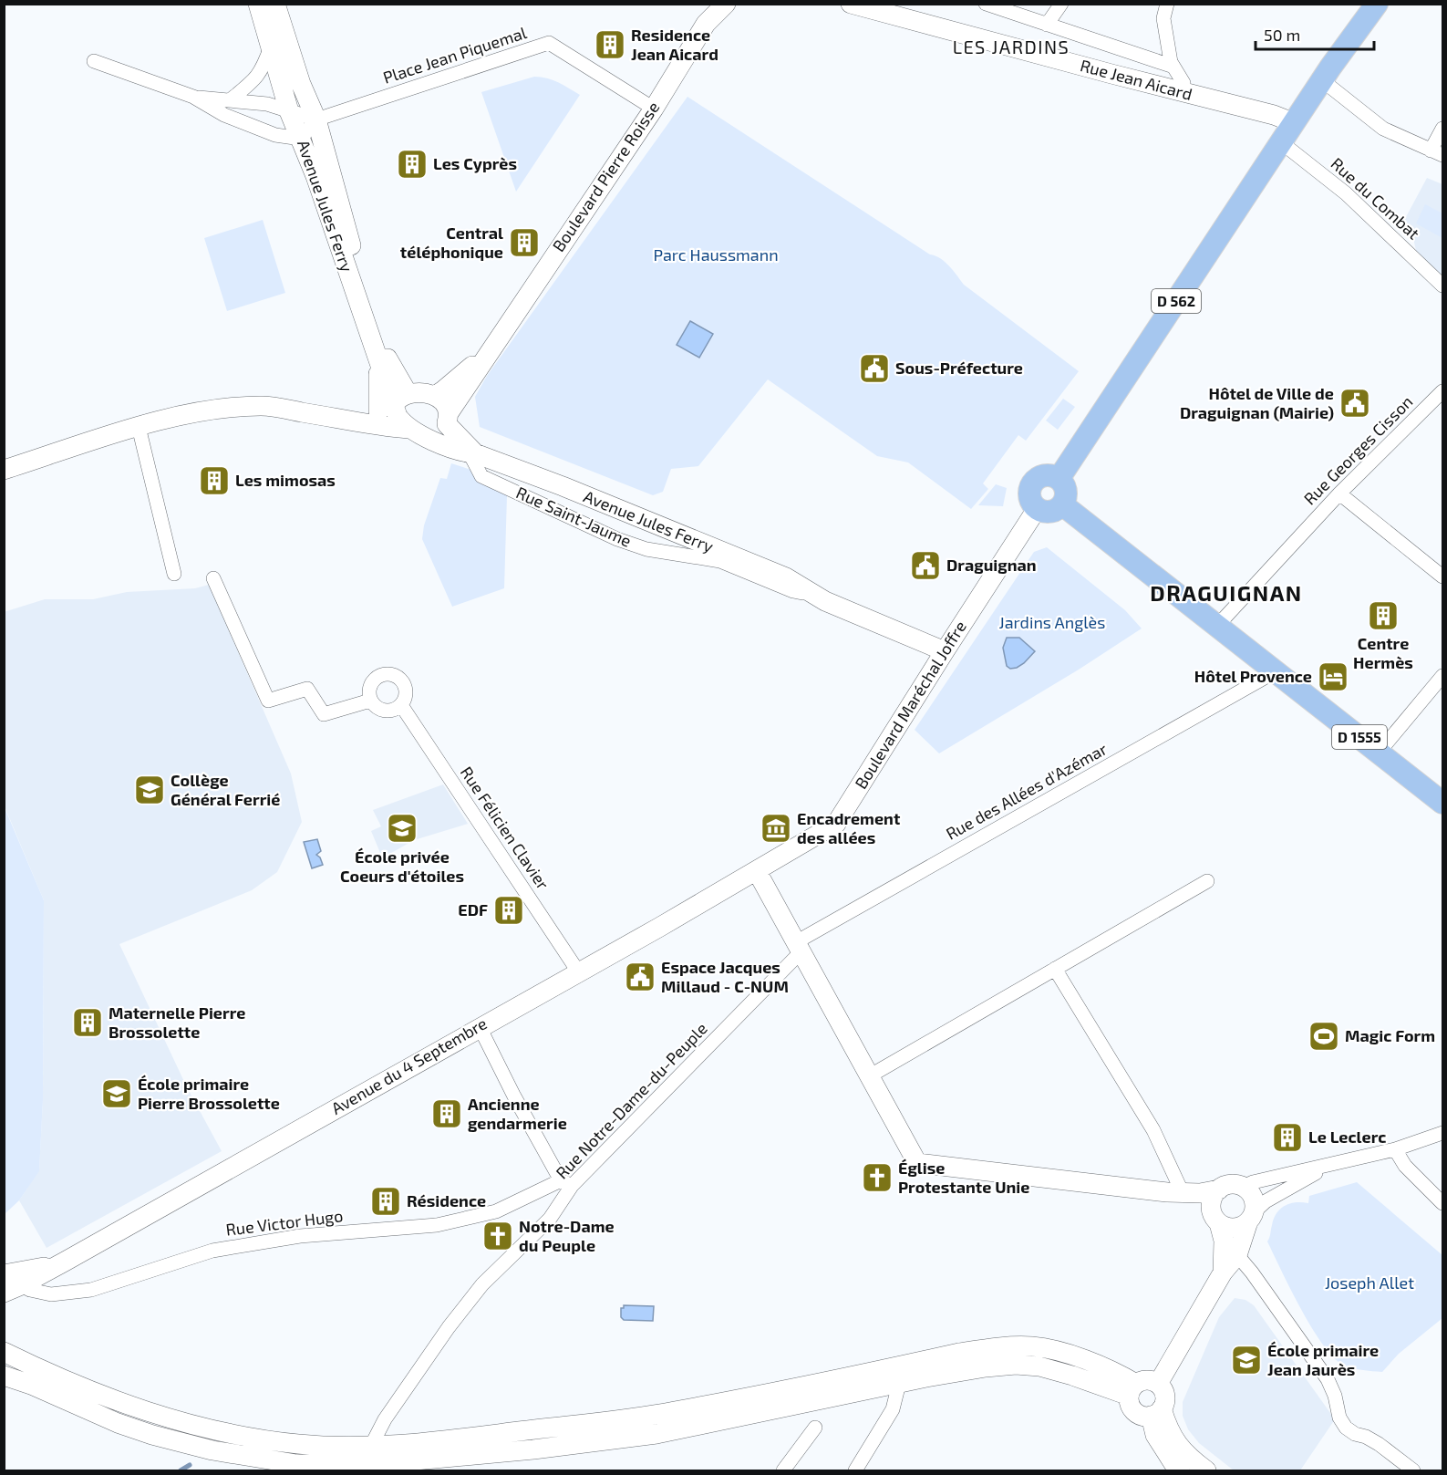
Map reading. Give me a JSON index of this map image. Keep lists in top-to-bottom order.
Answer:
{
  "streets": {
    "main road": ["D 562", "D 1555"],
    "street": [
      "Place Jean Piquemal",
      "Rue Jean Aicard",
      "Boulevard Pierre Roisse",
      "Rue du Combat",
      "Avenue Jules Ferry",
      "Rue Georges Cisson",
      "Rue Saint-Jaume",
      "Boulevard Maréchal Joffre",
      "Rue des Allées d'Azémar",
      "Rue Félicien Clavier",
      "Avenue du 4 Septembre",
      "Rue Notre-Dame-du-Peuple",
      "Rue Victor Hugo"
    ]
  },
  "crossings": [
    ["Place Jean Piquemal", "Boulevard Pierre Roisse"],
    ["Place Jean Piquemal", "Avenue Jules Ferry"],
    ["Rue Jean Aicard", "D 562"],
    ["Boulevard Pierre Roisse", "Avenue Jules Ferry"],
    ["Rue du Combat", "D 562"],
    ["Avenue Jules Ferry", "Rue Saint-Jaume"],
    ["Avenue Jules Ferry", "Boulevard Maréchal Joffre"],
    ["D 562", "Boulevard Maréchal Joffre"],
    ["D 562", "D 1555"],
    ["Rue Georges Cisson", "D 1555"],
    ["Boulevard Maréchal Joffre", "D 1555"],
    ["Boulevard Maréchal Joffre", "Avenue du 4 Septembre"],
    ["D 1555", "Rue des Allées d'Azémar"],
    ["Rue des Allées d'Azémar", "Rue Notre-Dame-du-Peuple"],
    ["Rue Félicien Clavier", "Avenue du 4 Septembre"],
    ["Avenue du 4 Septembre", "Rue Victor Hugo"],
    ["Rue Notre-Dame-du-Peuple", "Rue Victor Hugo"]
  ],
  "districts": ["LES JARDINS", "DRAGUIGNAN"],
  "parks": ["Parc Haussmann", "Jardins Anglès", "Joseph Allet"],
  "places": {
    "building": [
      "Residence Jean Aicard",
      "Les Cyprès",
      "Central téléphonique",
      "Les mimosas",
      "Centre Hermès",
      "EDF",
      "Maternelle Pierre Brossolette",
      "Ancienne gendarmerie",
      "Le Leclerc",
      "Résidence"
    ],
    "public building": [
      "Sous-Préfecture",
      "Hôtel de Ville de Draguignan (Mairie)",
      "Draguignan",
      "Espace Jacques Millaud - C-NUM"
    ],
    "hotel": ["Hôtel Provence"],
    "school or university": [
      "Collège Général Ferrié",
      "École privée Coeurs d'étoiles",
      "École primaire Pierre Brossolette",
      "École primaire Jean Jaurès"
    ],
    "museum": ["Encadrement des allées"],
    "sports": ["Magic Form"],
    "church": ["Église Protestante Unie", "Notre-Dame du Peuple"]
  },
  "scale_bar": "50 m"
}
